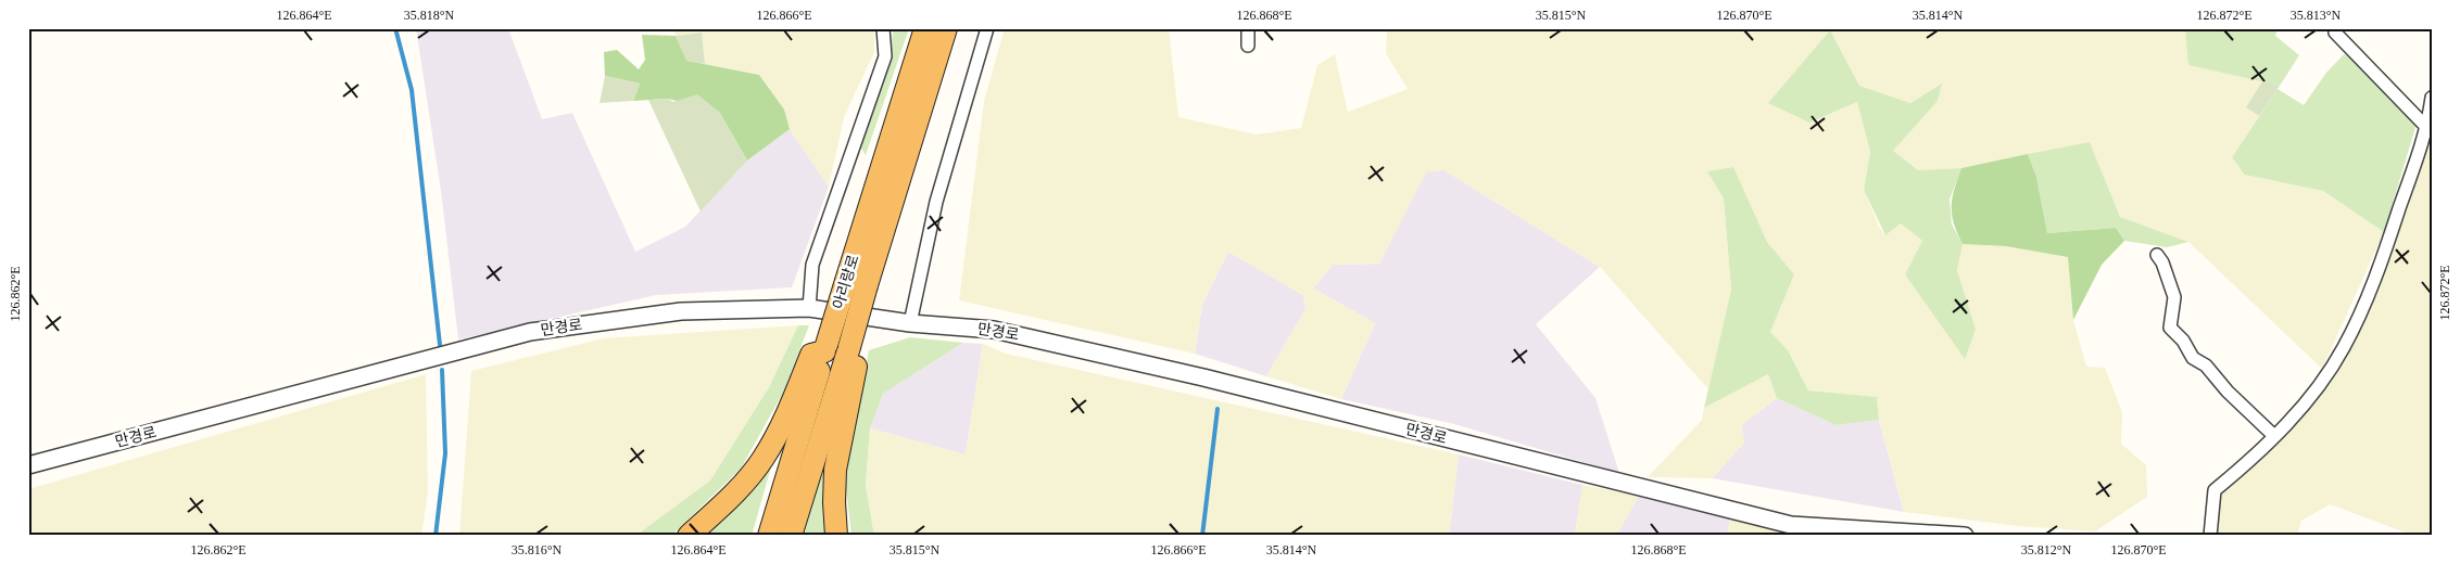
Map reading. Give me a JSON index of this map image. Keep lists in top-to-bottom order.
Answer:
{
  "streets": {
    "highway": ["아리랑로"],
    "street": ["만경로"]
  },
  "coordinates": [
    "126.864°E",
    "35.818°N",
    "126.866°E",
    "126.868°E",
    "35.815°N",
    "126.870°E",
    "35.814°N",
    "126.872°E",
    "35.813°N",
    "126.862°E",
    "35.816°N",
    "35.812°N"
  ]
}
